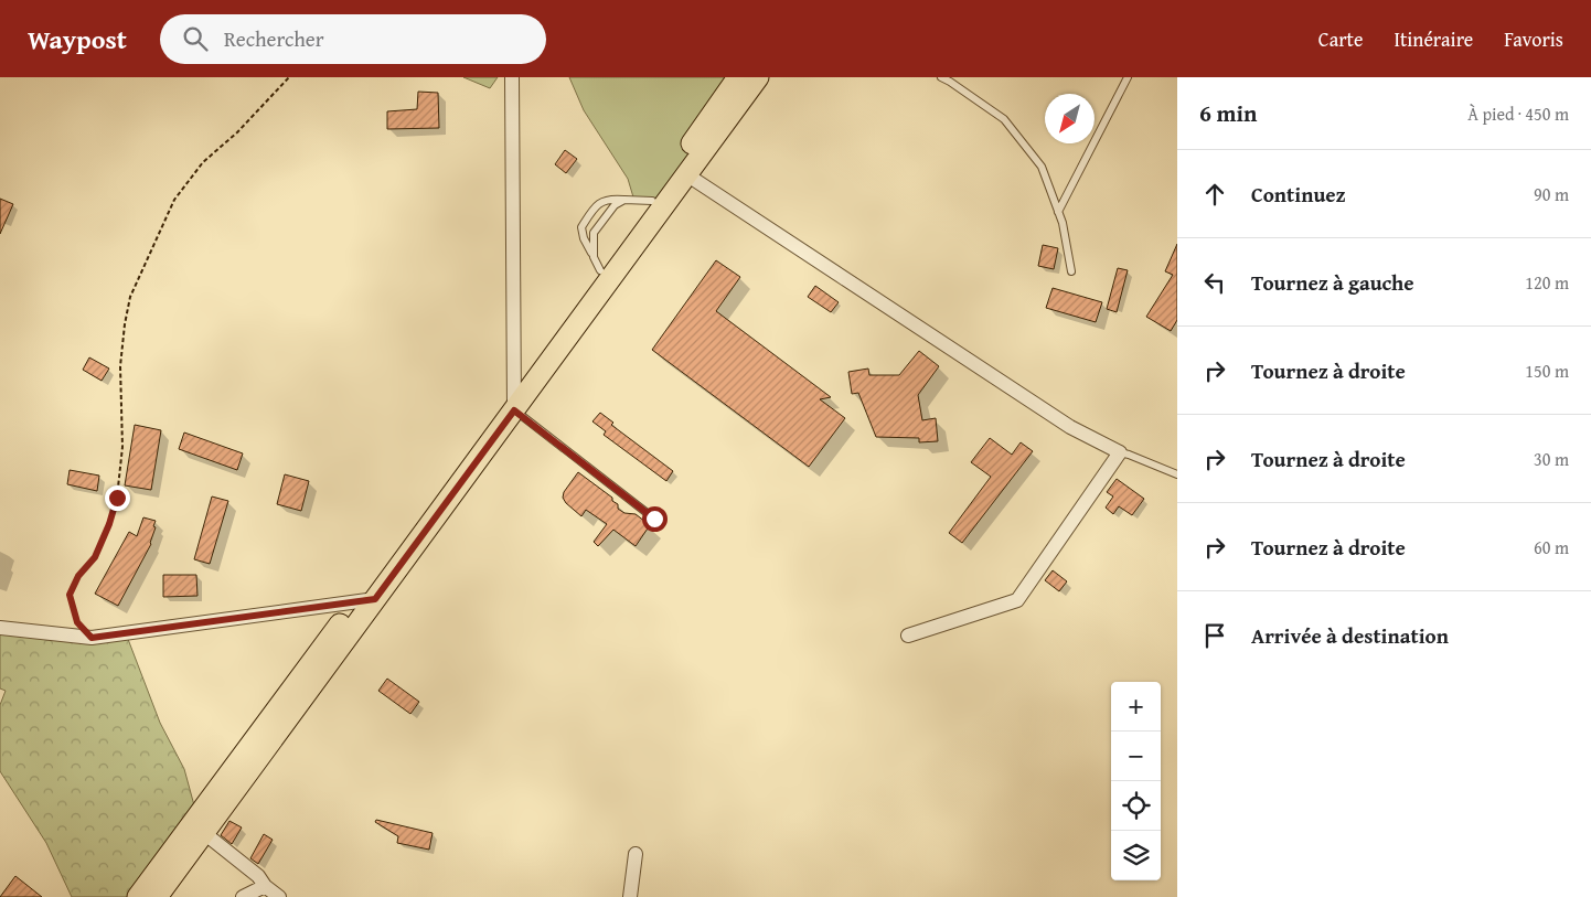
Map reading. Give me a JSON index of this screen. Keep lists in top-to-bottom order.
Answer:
{
  "north": "bottom left",
  "page": {
    "header": "Waypost",
    "search": "Rechercher",
    "nav": ["Carte", "Itinéraire", "Favoris"],
    "heading": ["6 min", "À pied · 450 m"],
    "list": [
      ["Continuez", "90 m"],
      ["Tournez à gauche", "120 m"],
      ["Tournez à droite", "150 m"],
      ["Tournez à droite", "30 m"],
      ["Tournez à droite", "60 m"],
      "Arrivée à destination"
    ],
    "map_buttons": ["+", "−"]
  }
}
